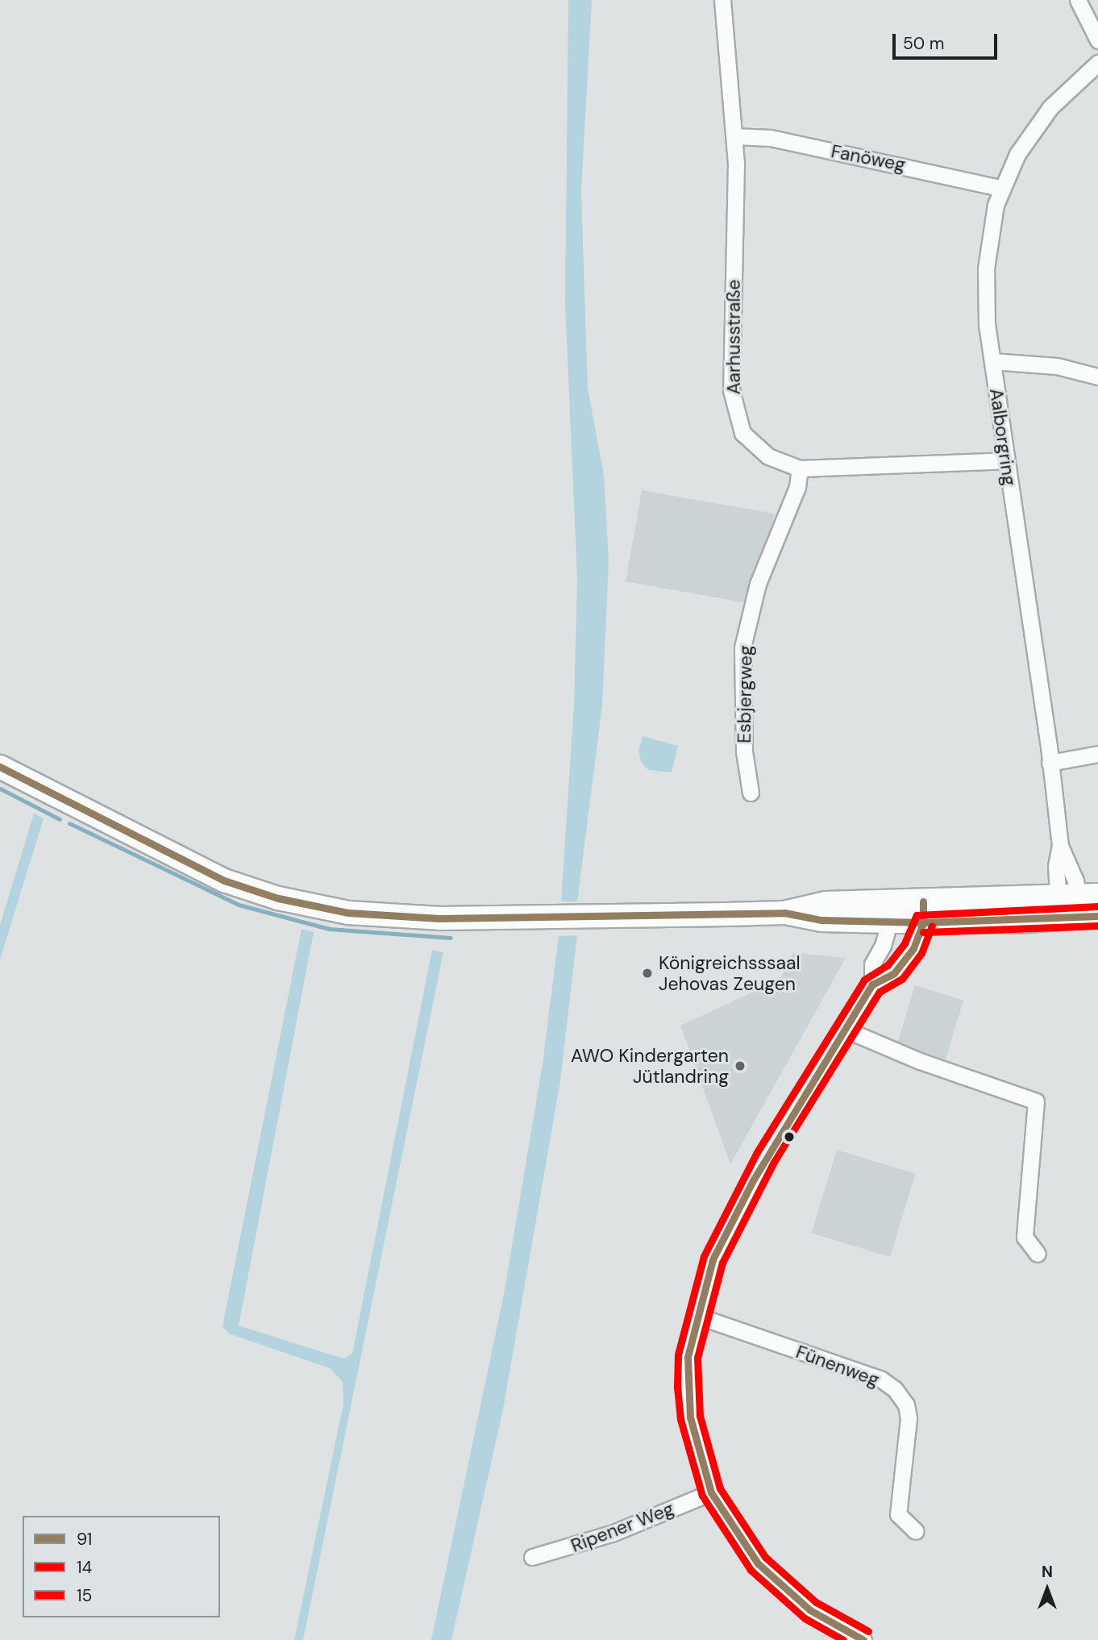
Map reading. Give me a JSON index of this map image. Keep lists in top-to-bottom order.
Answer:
{
  "streets": {
    "street": [
      "Fanöweg",
      "Aarhusstraße",
      "Aalborgring",
      "Esbjergweg",
      "Fünenweg",
      "Ripener Weg"
    ]
  },
  "crossings": [
    ["Fanöweg", "Aarhusstraße"],
    ["Fanöweg", "Aalborgring"],
    ["Aarhusstraße", "Aalborgring"],
    ["Aarhusstraße", "Esbjergweg"]
  ],
  "places": ["Königreichsssaal Jehovas Zeugen", "AWO Kindergarten Jütlandring"],
  "lines": ["transit line 91", "transit line 15", "transit line 14"],
  "legend": ["91", "14", "15"],
  "scale_bar": "50 m",
  "north": "top"
}
